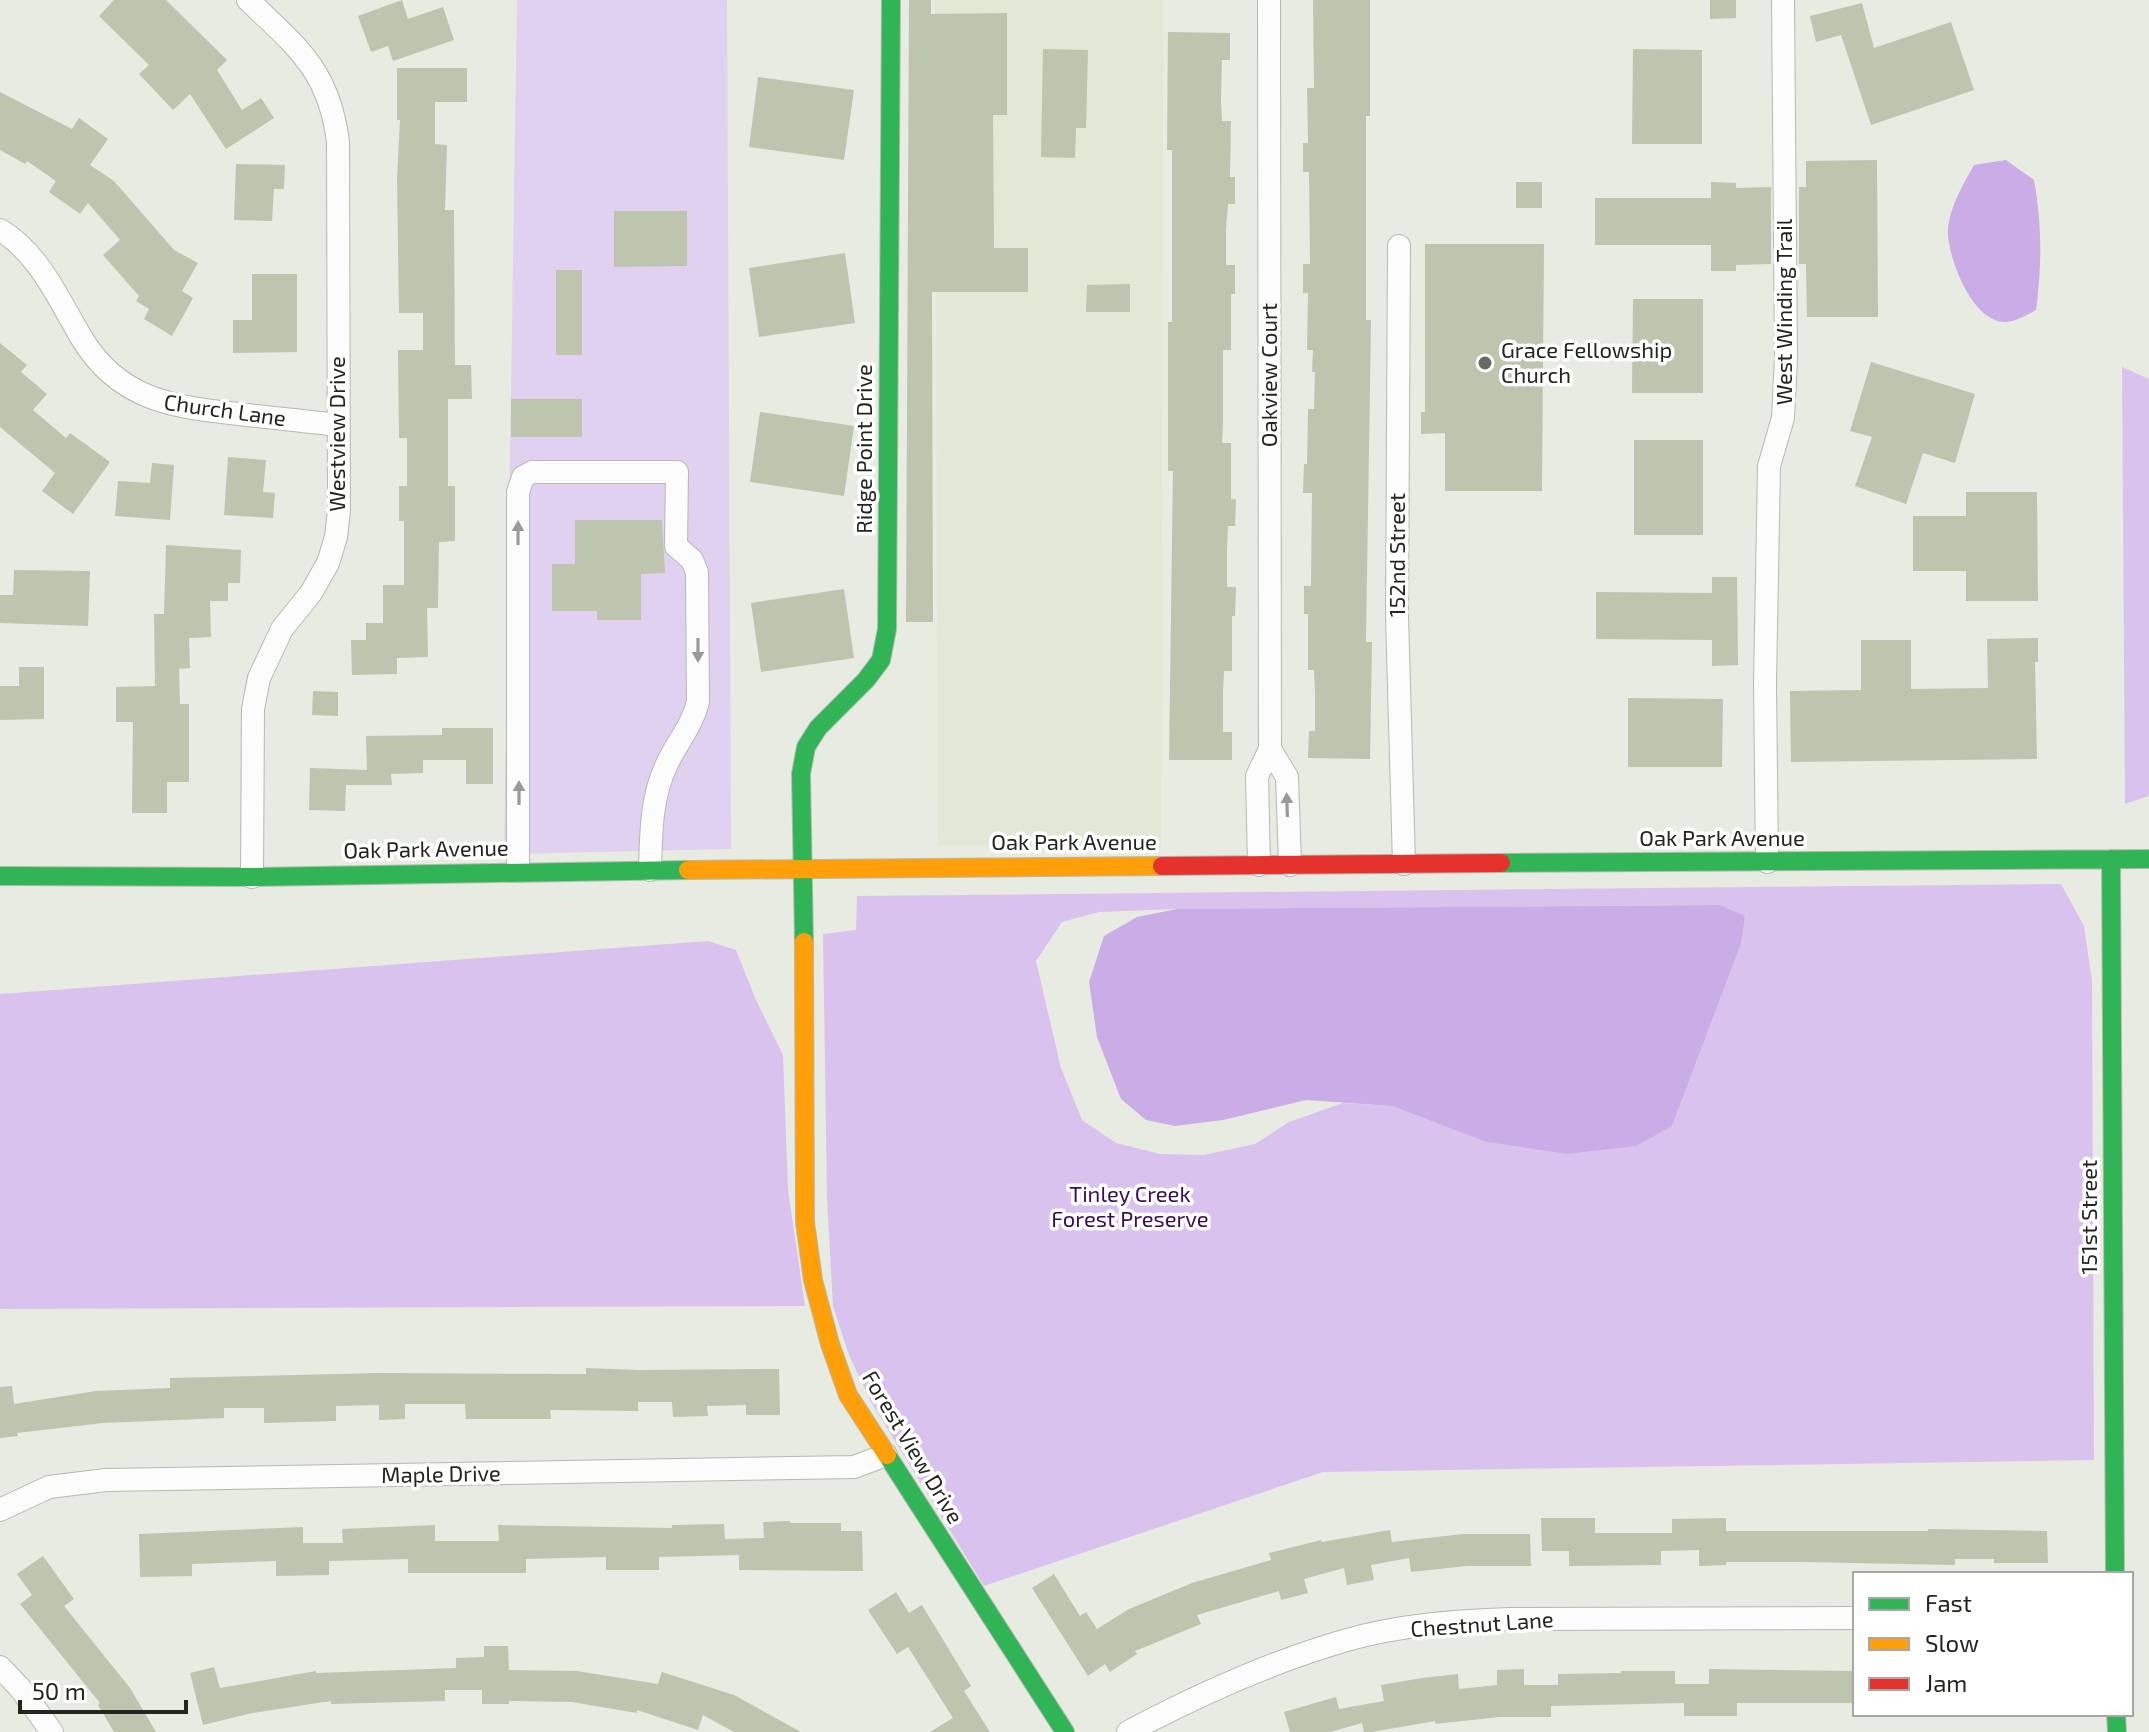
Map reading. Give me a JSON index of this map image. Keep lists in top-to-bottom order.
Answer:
{
  "streets": {
    "street": [
      "West Winding Trail",
      "Oakview Court",
      "Church Lane",
      "Westview Drive",
      "Ridge Point Drive",
      "152nd Street",
      "Oak Park Avenue",
      "151st Street",
      "Forest View Drive",
      "Maple Drive",
      "Chestnut Lane"
    ]
  },
  "crossings": [
    ["West Winding Trail", "Oak Park Avenue"],
    ["Oakview Court", "Oak Park Avenue"],
    ["Church Lane", "Westview Drive"],
    ["Westview Drive", "Oak Park Avenue"],
    ["Ridge Point Drive", "Oak Park Avenue"],
    ["Ridge Point Drive", "Forest View Drive"],
    ["152nd Street", "Oak Park Avenue"],
    ["Oak Park Avenue", "151st Street"],
    ["Oak Park Avenue", "Forest View Drive"],
    ["Forest View Drive", "Maple Drive"]
  ],
  "parks": ["Tinley Creek Forest Preserve"],
  "places": ["Grace Fellowship Church"],
  "legend": ["Fast", "Slow", "Jam"],
  "scale_bar": "50 m"
}
